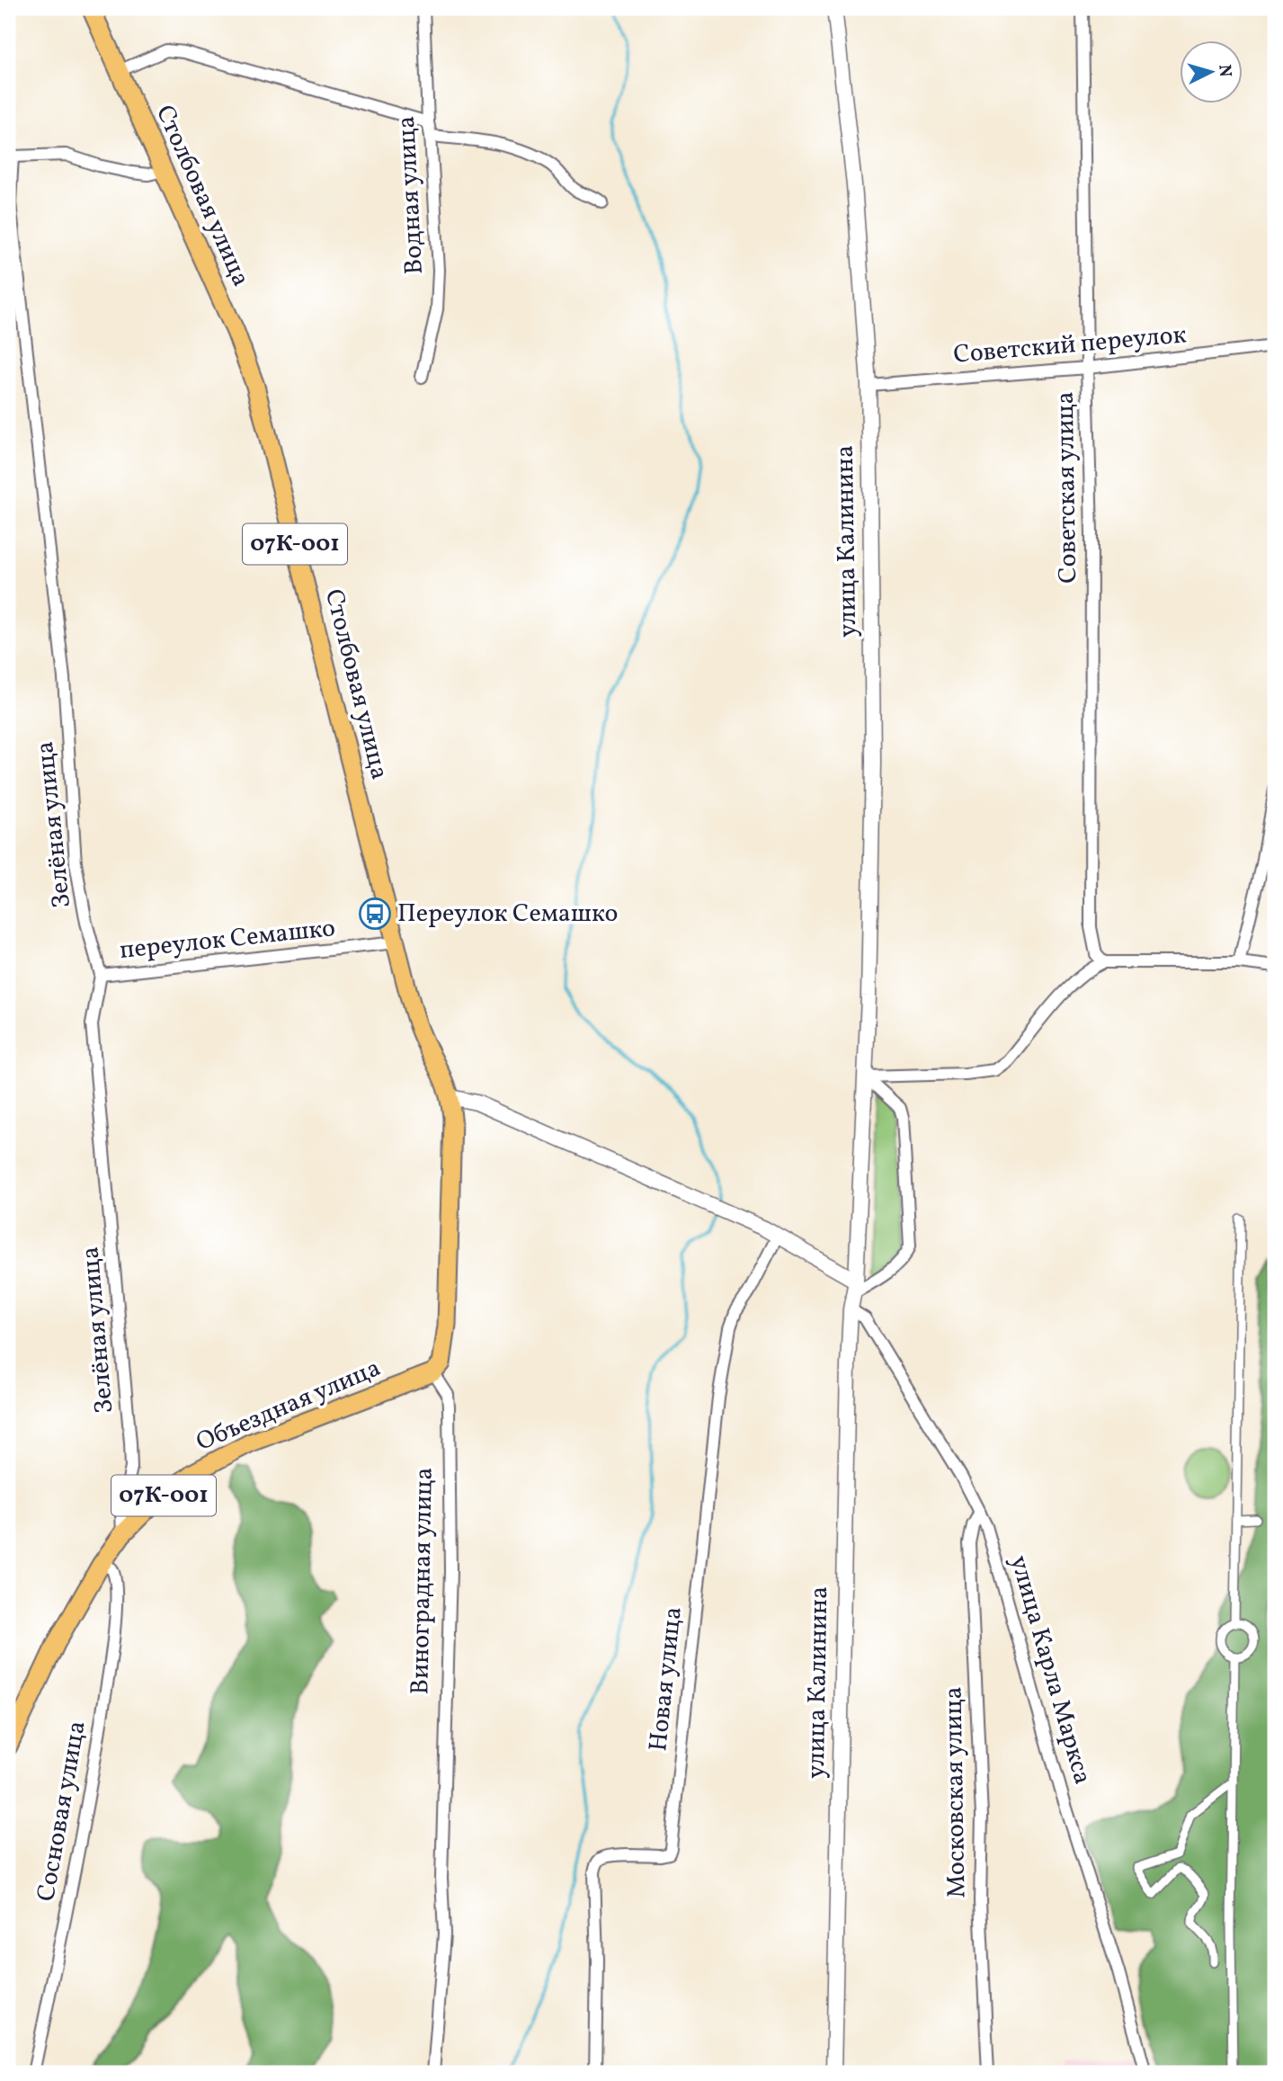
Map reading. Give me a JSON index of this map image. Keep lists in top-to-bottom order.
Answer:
{
  "streets": {
    "main road": ["Столбовая улица", "07К-001", "Объездная улица"],
    "street": [
      "Водная улица",
      "Советский переулок",
      "Советская улица",
      "улица Калинина",
      "Зелёная улица",
      "переулок Семашко",
      "Виноградная улица",
      "улица Карла Маркса",
      "Новая улица",
      "Московская улица",
      "Сосновая улица"
    ]
  },
  "crossings": [
    ["Столбовая улица", "07К-001"],
    ["Столбовая улица", "переулок Семашко"],
    ["Советский переулок", "Советская улица"],
    ["Советский переулок", "улица Калинина"],
    ["улица Калинина", "улица Карла Маркса"],
    ["07К-001", "Объездная улица"],
    ["07К-001", "Виноградная улица"],
    ["Зелёная улица", "переулок Семашко"],
    ["Зелёная улица", "Объездная улица"],
    ["Объездная улица", "Виноградная улица"],
    ["Объездная улица", "Сосновая улица"],
    ["улица Карла Маркса", "Московская улица"]
  ],
  "places": {
    "bus stop": ["Переулок Семашко"]
  },
  "north": "right"
}
